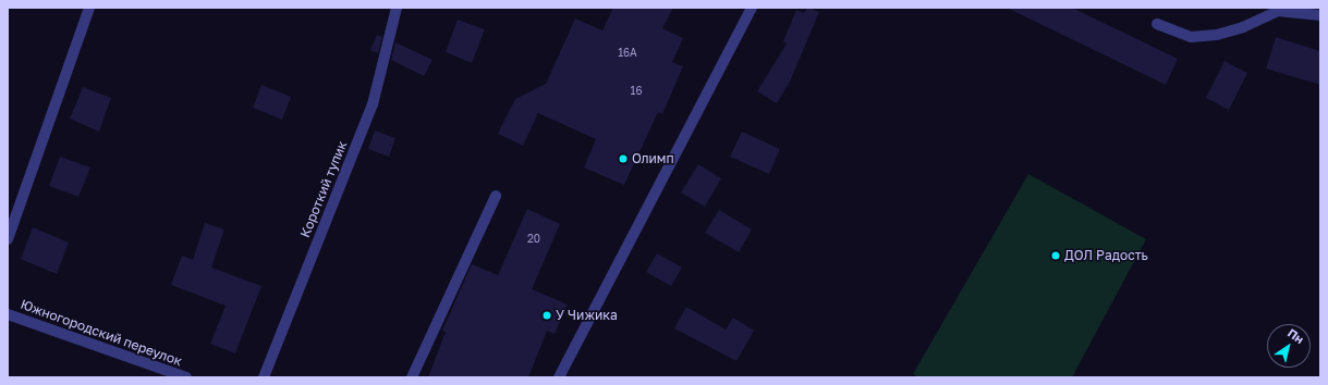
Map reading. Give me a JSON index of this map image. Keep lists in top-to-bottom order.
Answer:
{
  "streets": {
    "street": ["Короткий тупик", "Южногородский переулок"]
  },
  "places": ["Олимп", "ДОЛ Радость", "У Чижика"],
  "house_numbers": ["16А", "16", "20"],
  "north": "top right"
}
